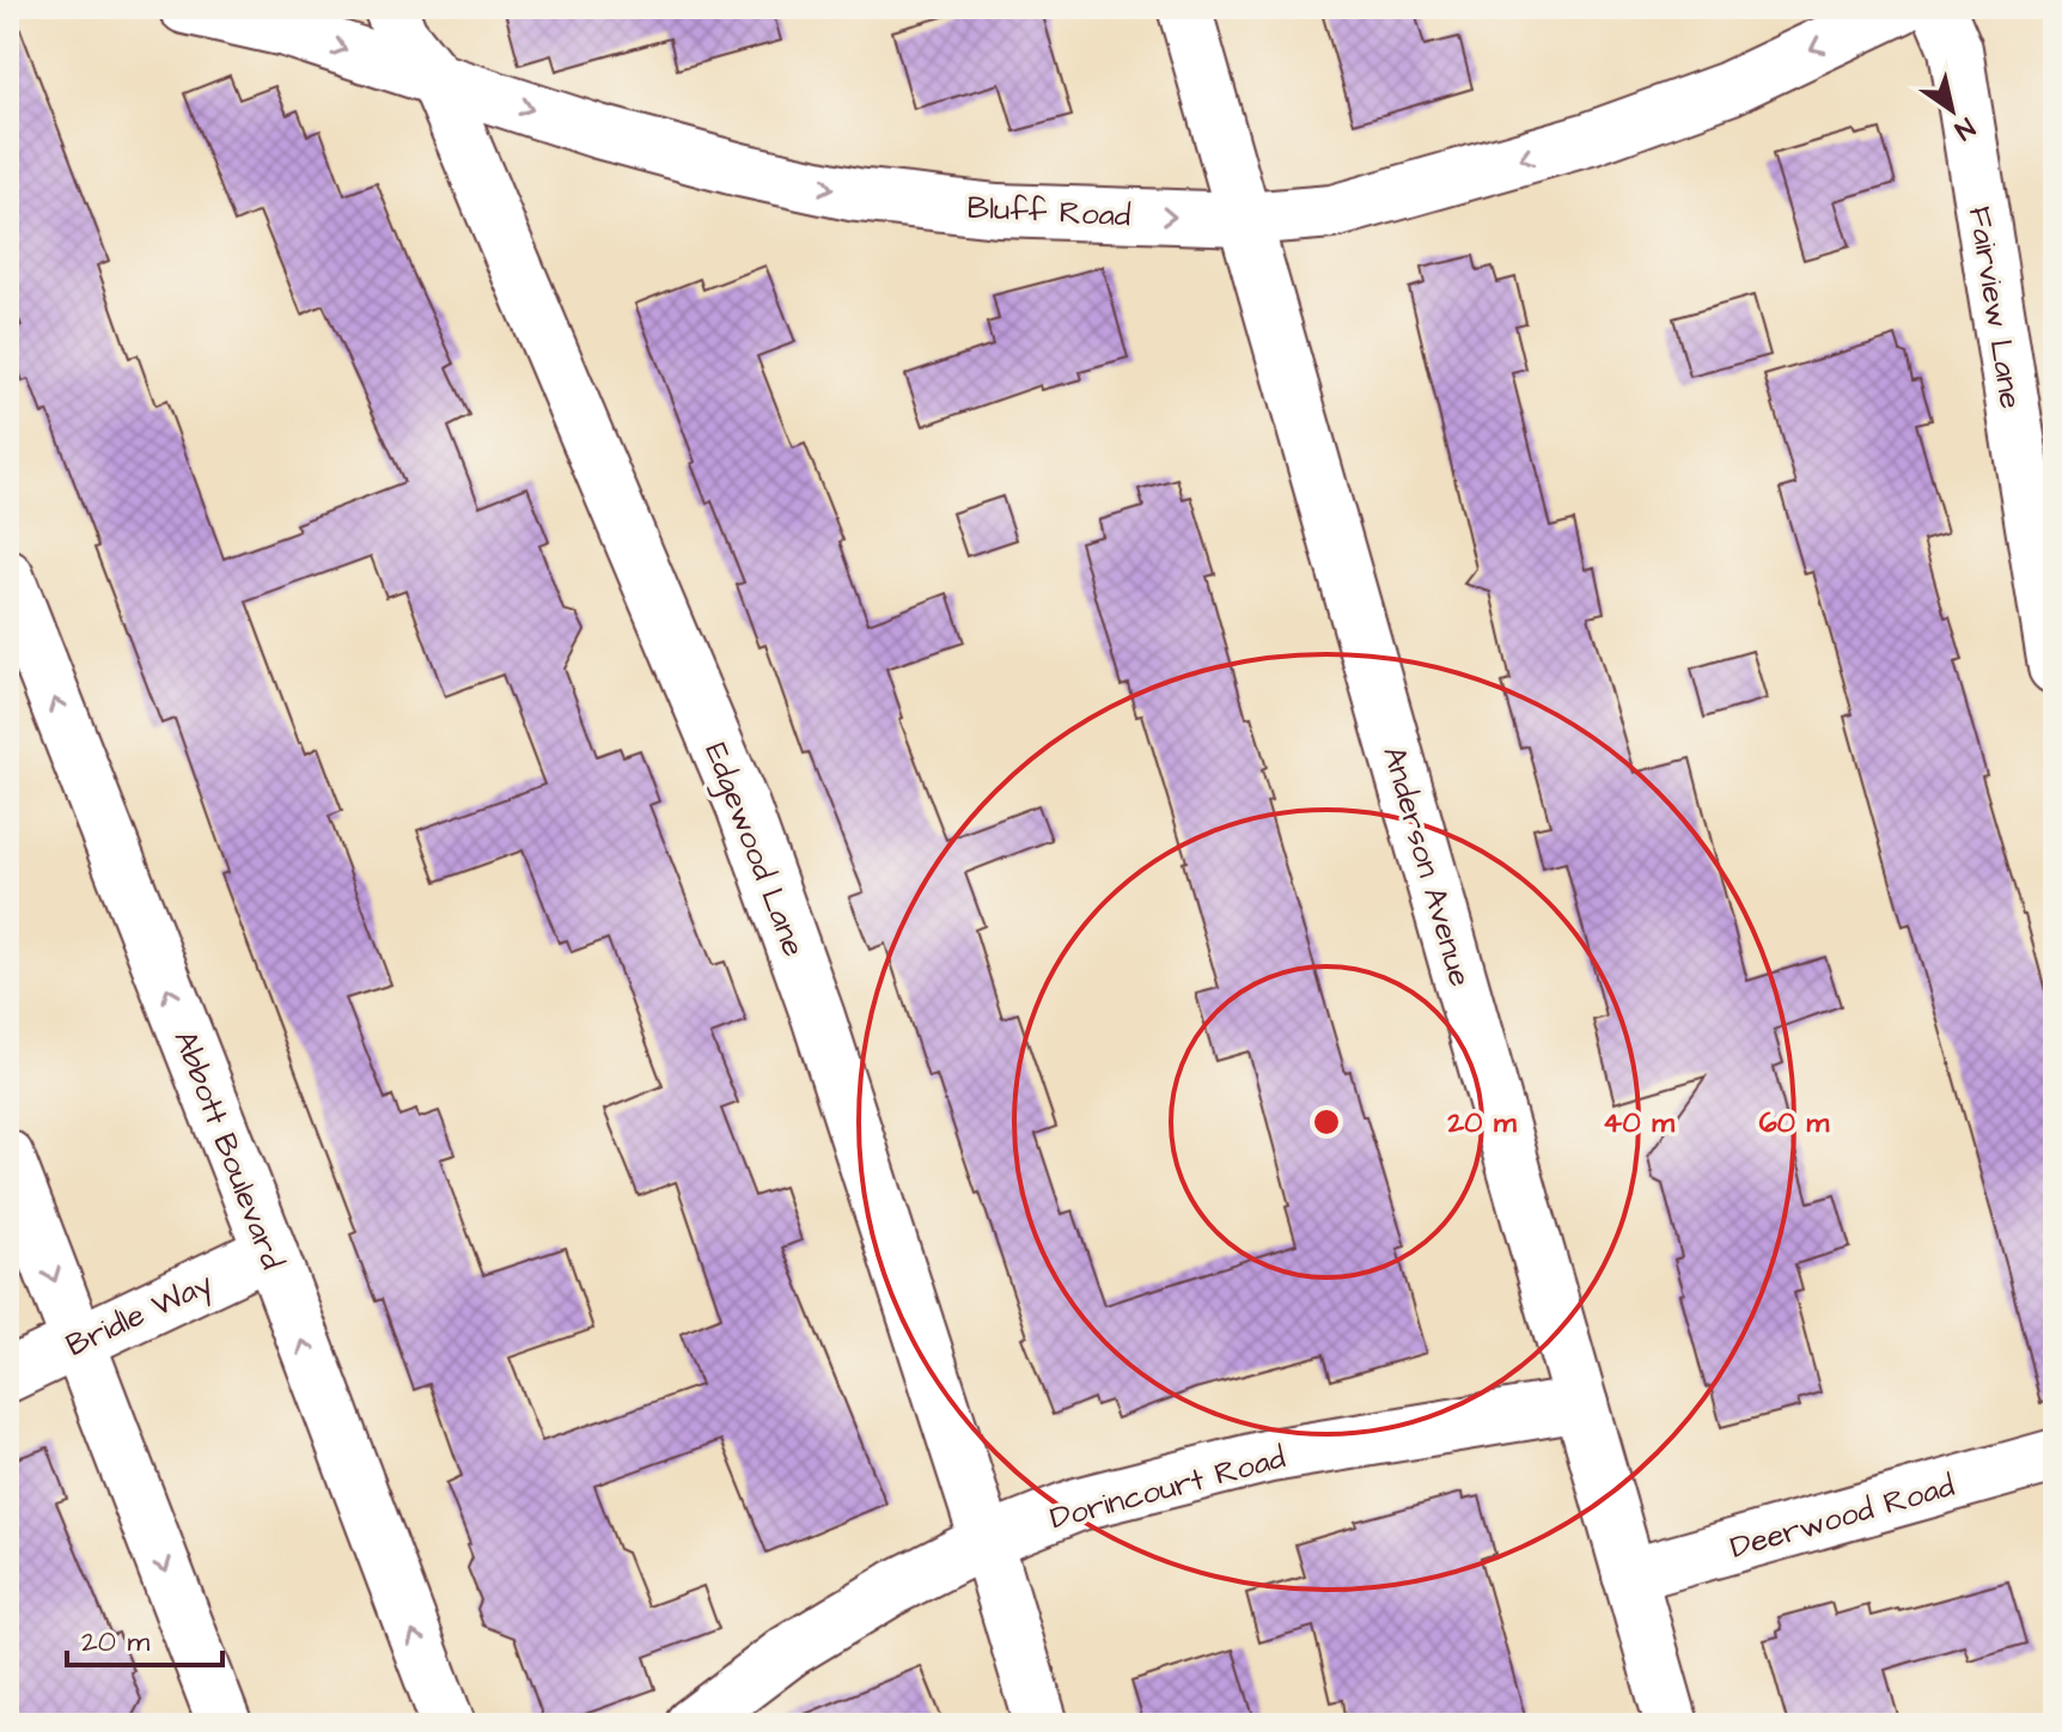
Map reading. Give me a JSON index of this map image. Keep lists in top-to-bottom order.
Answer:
{
  "streets": {
    "street": [
      "Bluff Road",
      "Fairview Lane",
      "Edgewood Lane",
      "Anderson Avenue",
      "Abbott Boulevard",
      "Bridle Way",
      "Dorincourt Road",
      "Deerwood Road"
    ]
  },
  "crossings": [
    ["Bluff Road", "Edgewood Lane"],
    ["Bluff Road", "Anderson Avenue"],
    ["Edgewood Lane", "Dorincourt Road"],
    ["Anderson Avenue", "Dorincourt Road"],
    ["Anderson Avenue", "Deerwood Road"],
    ["Abbott Boulevard", "Bridle Way"]
  ],
  "scale_bar": "20 m",
  "north": "bottom right",
  "rings": ["20 m", "40 m", "60 m"]
}
